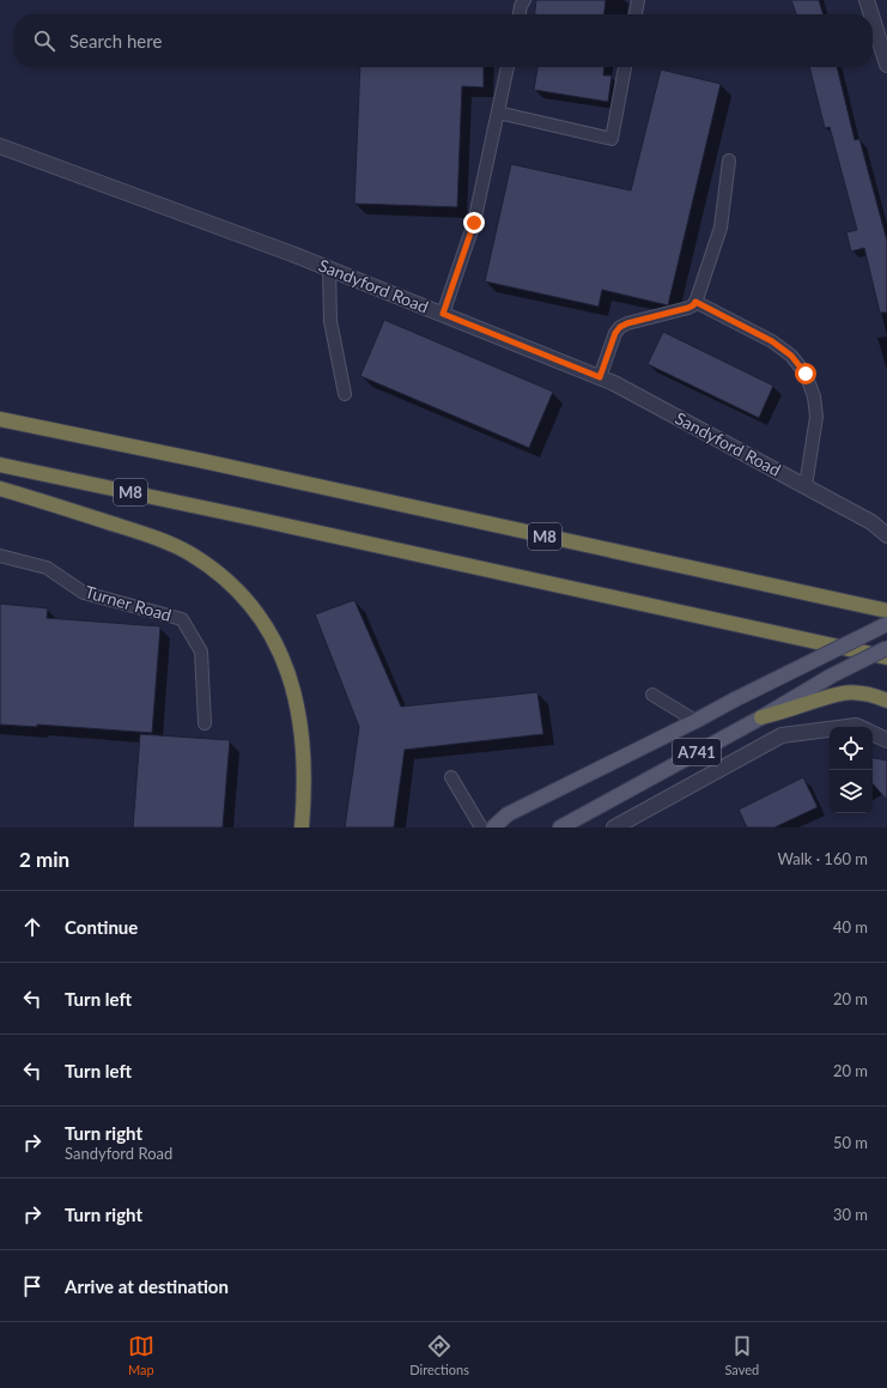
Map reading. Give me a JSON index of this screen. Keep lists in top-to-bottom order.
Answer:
{
  "streets": {
    "highway": ["M8"],
    "main road": ["A741"],
    "street": ["Sandyford Road"],
    "lane": ["Turner Road"]
  },
  "page": {
    "search": "Search here",
    "heading": ["2 min", "Walk · 160 m"],
    "list": [
      ["Continue", "40 m"],
      ["Turn left", "20 m"],
      ["Turn left", "20 m"],
      ["Turn right", "Sandyford Road", "50 m"],
      ["Turn right", "30 m"],
      "Arrive at destination"
    ],
    "nav": ["Map", "Directions", "Saved"]
  }
}
